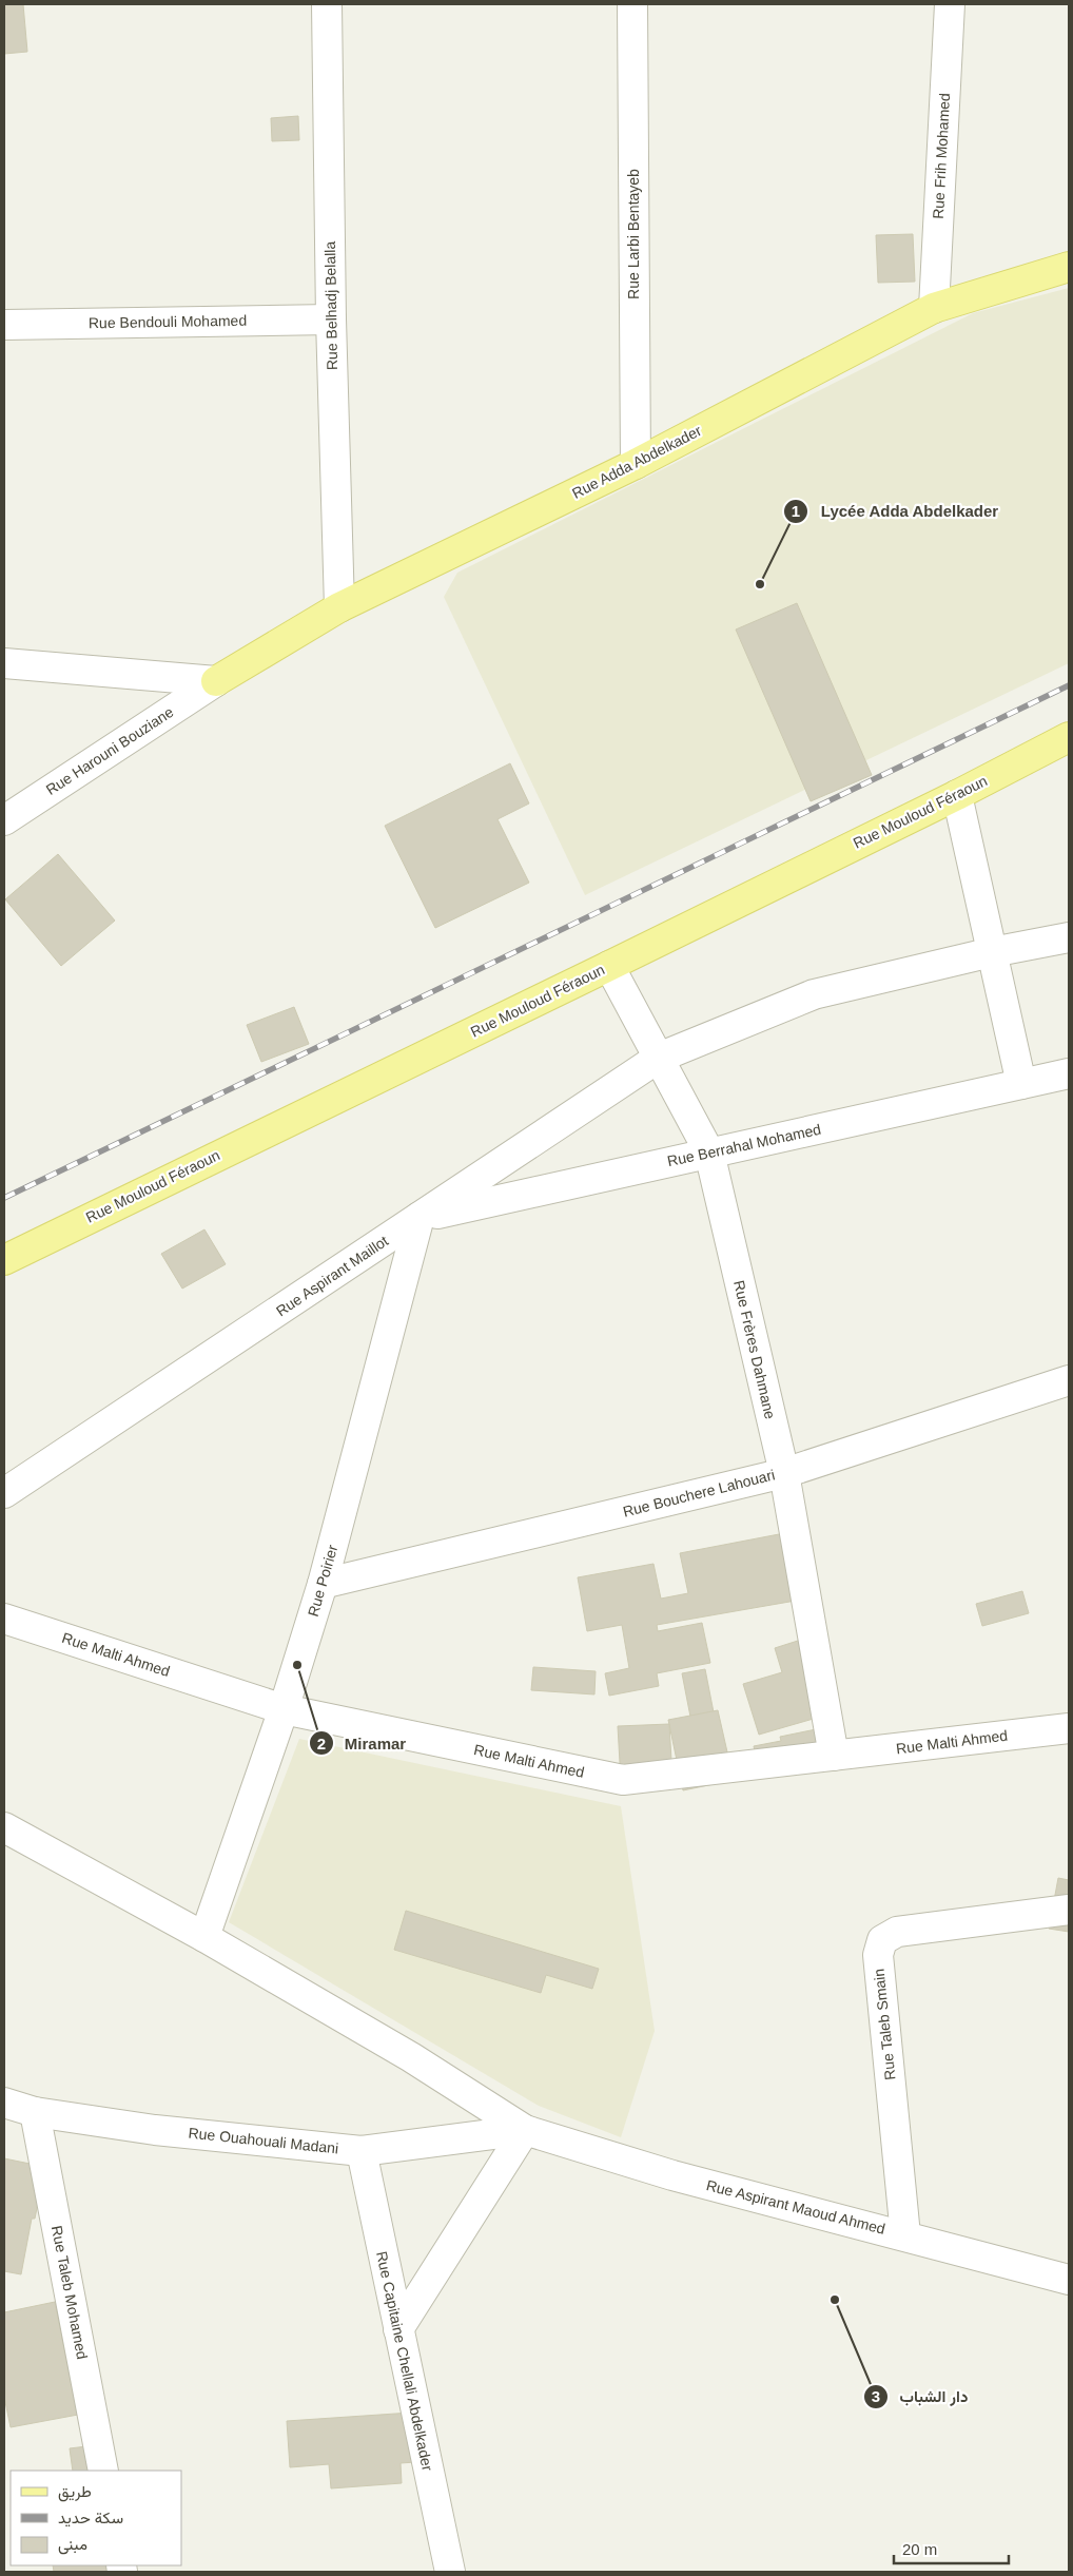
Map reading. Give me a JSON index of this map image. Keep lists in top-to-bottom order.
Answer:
{
  "streets": {
    "main road": ["Rue Adda Abdelkader", "Rue Mouloud Féraoun"],
    "street": [
      "Rue Frih Mohamed",
      "Rue Larbi Bentayeb",
      "Rue Belhadj Belalla",
      "Rue Bendouli Mohamed",
      "Rue Harouni Bouziane",
      "Rue Berrahal Mohamed",
      "Rue Aspirant Maillot",
      "Rue Frères Dahmane",
      "Rue Bouchere Lahouari",
      "Rue Poirier",
      "Rue Malti Ahmed",
      "Rue Taleb Smain",
      "Rue Ouahouali Madani",
      "Rue Aspirant Maoud Ahmed",
      "Rue Taleb Mohamed",
      "Rue Capitaine Chellali Abdelkader"
    ]
  },
  "crossings": [
    ["Rue Frih Mohamed", "Rue Adda Abdelkader"],
    ["Rue Larbi Bentayeb", "Rue Adda Abdelkader"],
    ["Rue Belhadj Belalla", "Rue Bendouli Mohamed"],
    ["Rue Belhadj Belalla", "Rue Adda Abdelkader"],
    ["Rue Adda Abdelkader", "Rue Harouni Bouziane"],
    ["Rue Mouloud Féraoun", "Rue Frères Dahmane"],
    ["Rue Berrahal Mohamed", "Rue Aspirant Maillot"],
    ["Rue Berrahal Mohamed", "Rue Frères Dahmane"],
    ["Rue Berrahal Mohamed", "Rue Poirier"],
    ["Rue Aspirant Maillot", "Rue Frères Dahmane"],
    ["Rue Aspirant Maillot", "Rue Poirier"],
    ["Rue Frères Dahmane", "Rue Bouchere Lahouari"],
    ["Rue Frères Dahmane", "Rue Malti Ahmed"],
    ["Rue Bouchere Lahouari", "Rue Poirier"],
    ["Rue Poirier", "Rue Malti Ahmed"],
    ["Rue Taleb Smain", "Rue Aspirant Maoud Ahmed"],
    ["Rue Ouahouali Madani", "Rue Aspirant Maoud Ahmed"],
    ["Rue Ouahouali Madani", "Rue Taleb Mohamed"],
    ["Rue Ouahouali Madani", "Rue Capitaine Chellali Abdelkader"]
  ],
  "places": ["Lycée Adda Abdelkader", "Miramar", "دار الشباب"],
  "legend": ["طريق", "سكة حديد", "مبنى"],
  "scale_bar": "20 m"
}
